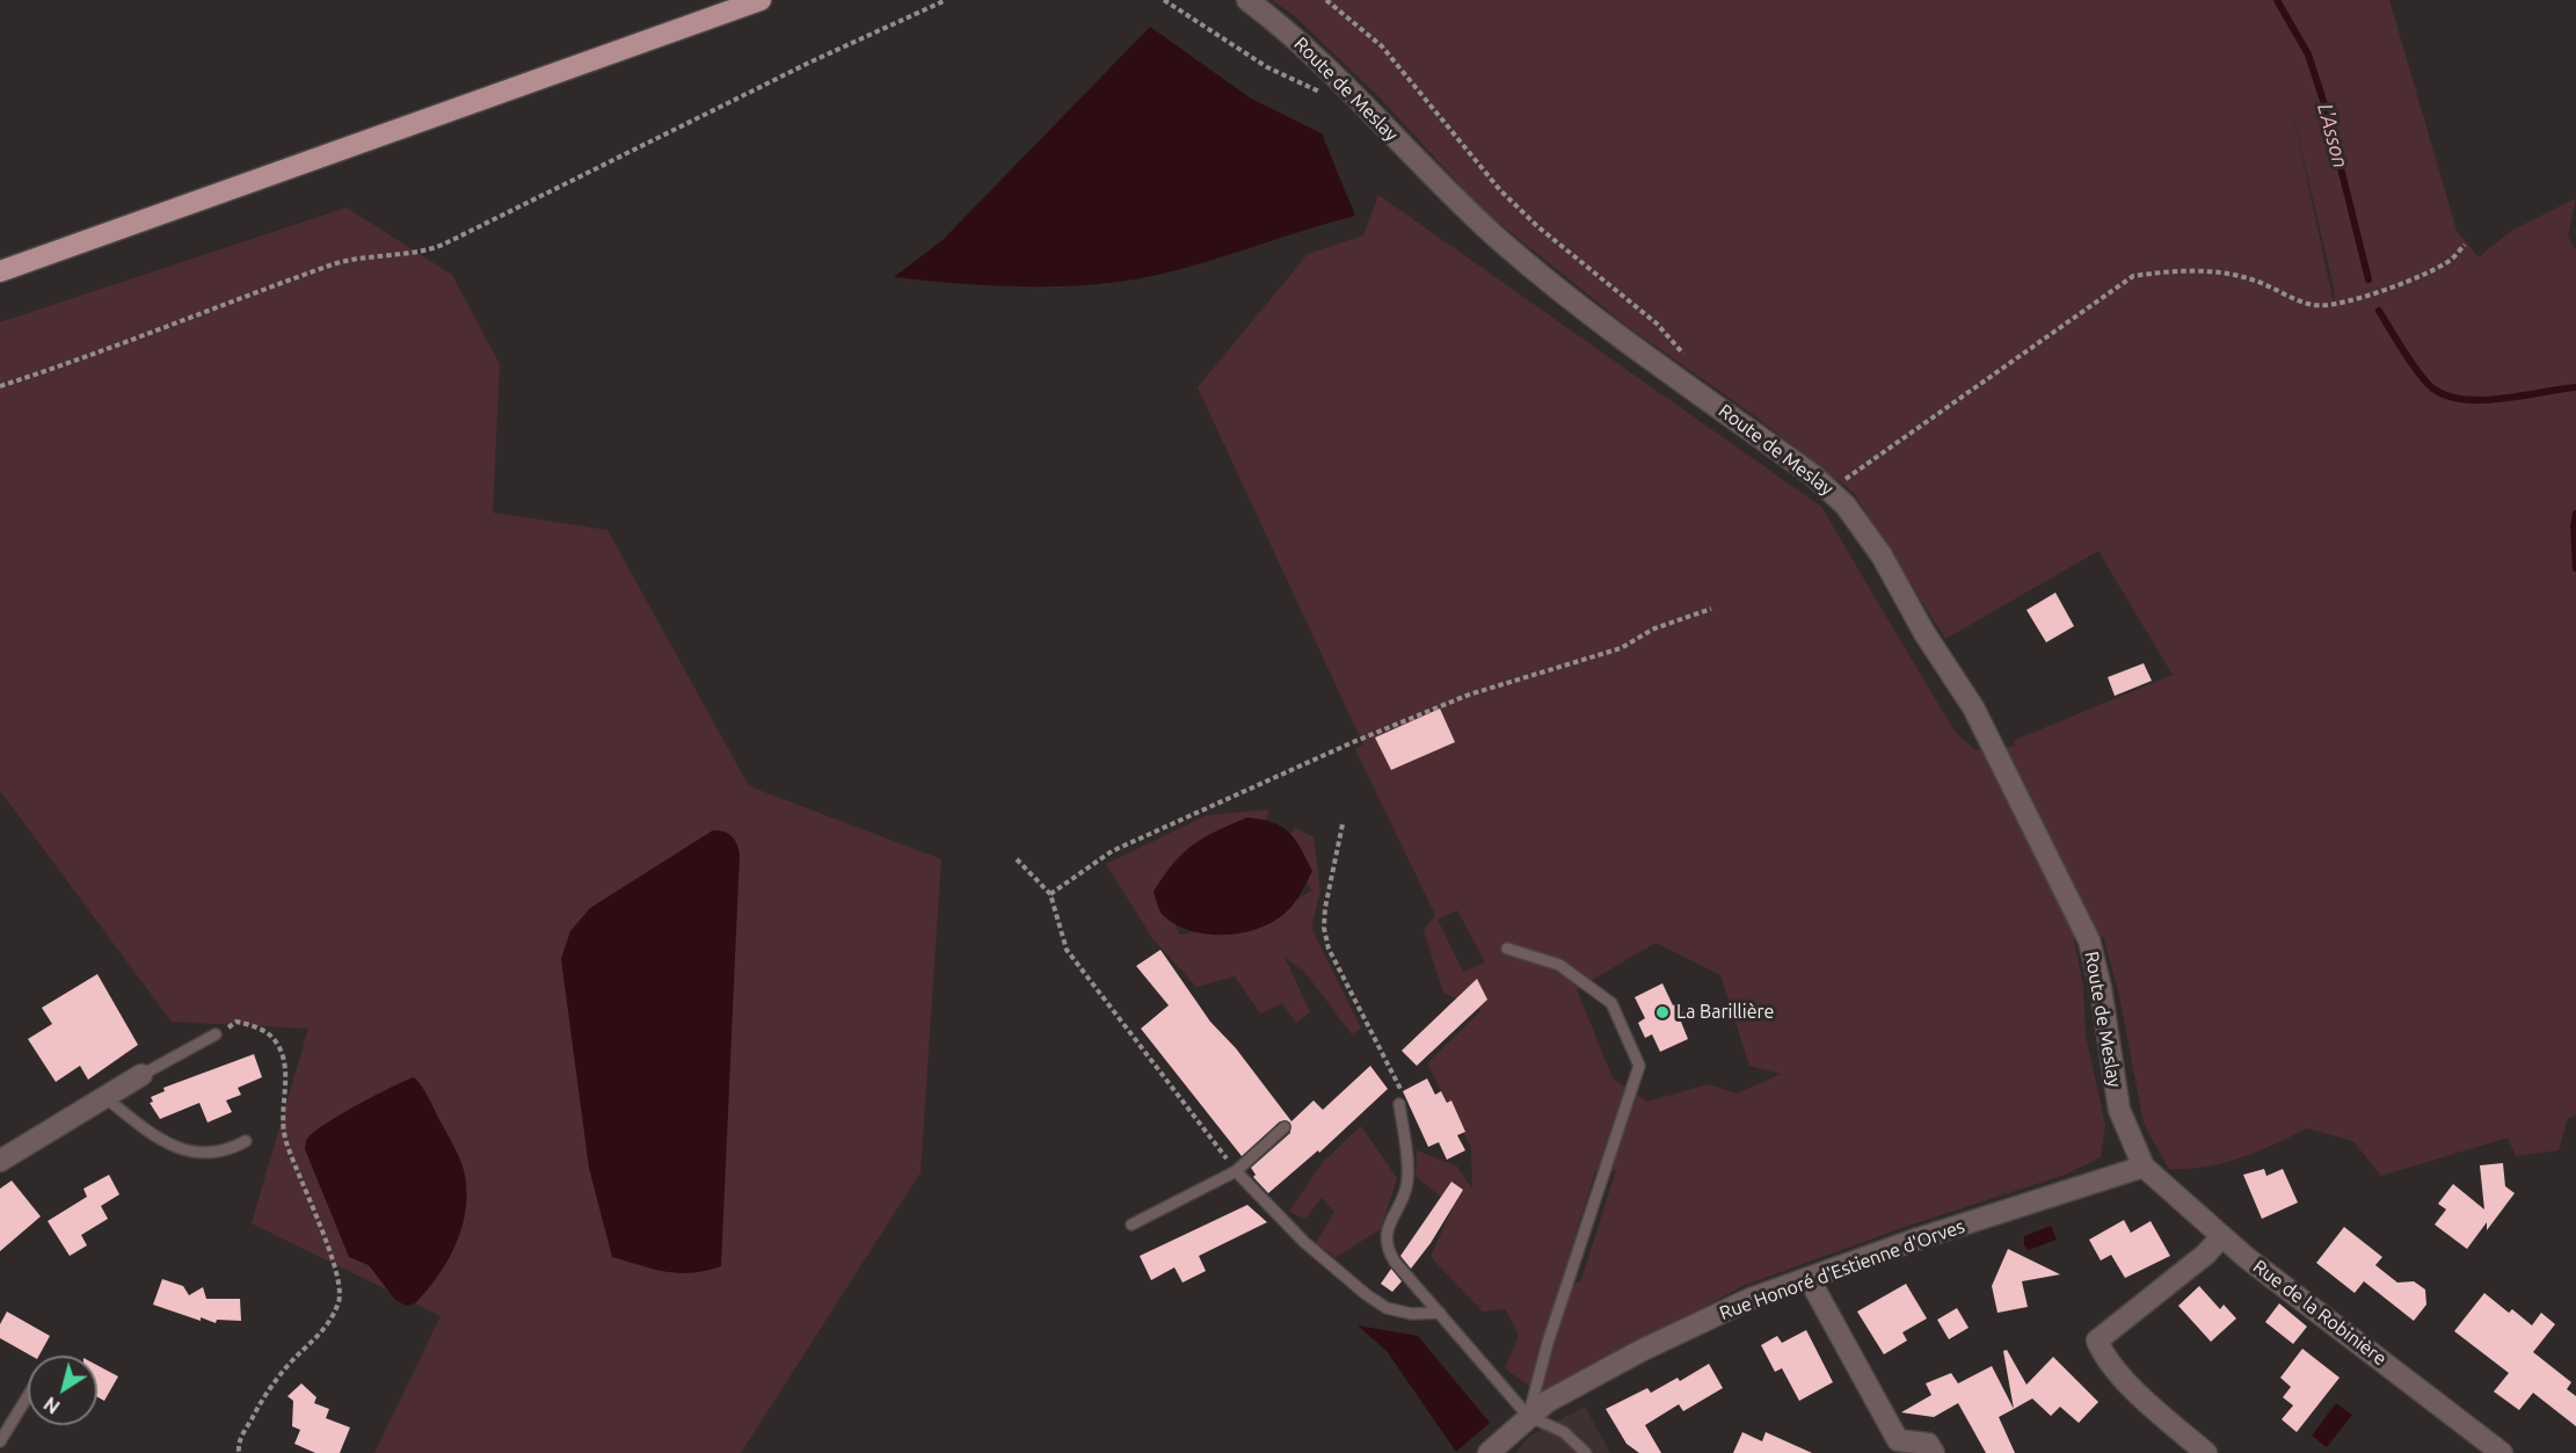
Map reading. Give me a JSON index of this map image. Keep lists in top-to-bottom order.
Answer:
{
  "streets": {
    "street": ["Route de Meslay", "Rue Honoré d'Estienne d'Orves", "Rue de la Robinière"]
  },
  "crossings": [
    ["Route de Meslay", "Rue Honoré d'Estienne d'Orves"],
    ["Route de Meslay", "Rue de la Robinière"],
    ["Rue Honoré d'Estienne d'Orves", "Rue de la Robinière"]
  ],
  "water": ["L'Asson"],
  "places": ["La Barillière"],
  "north": "bottom left"
}
